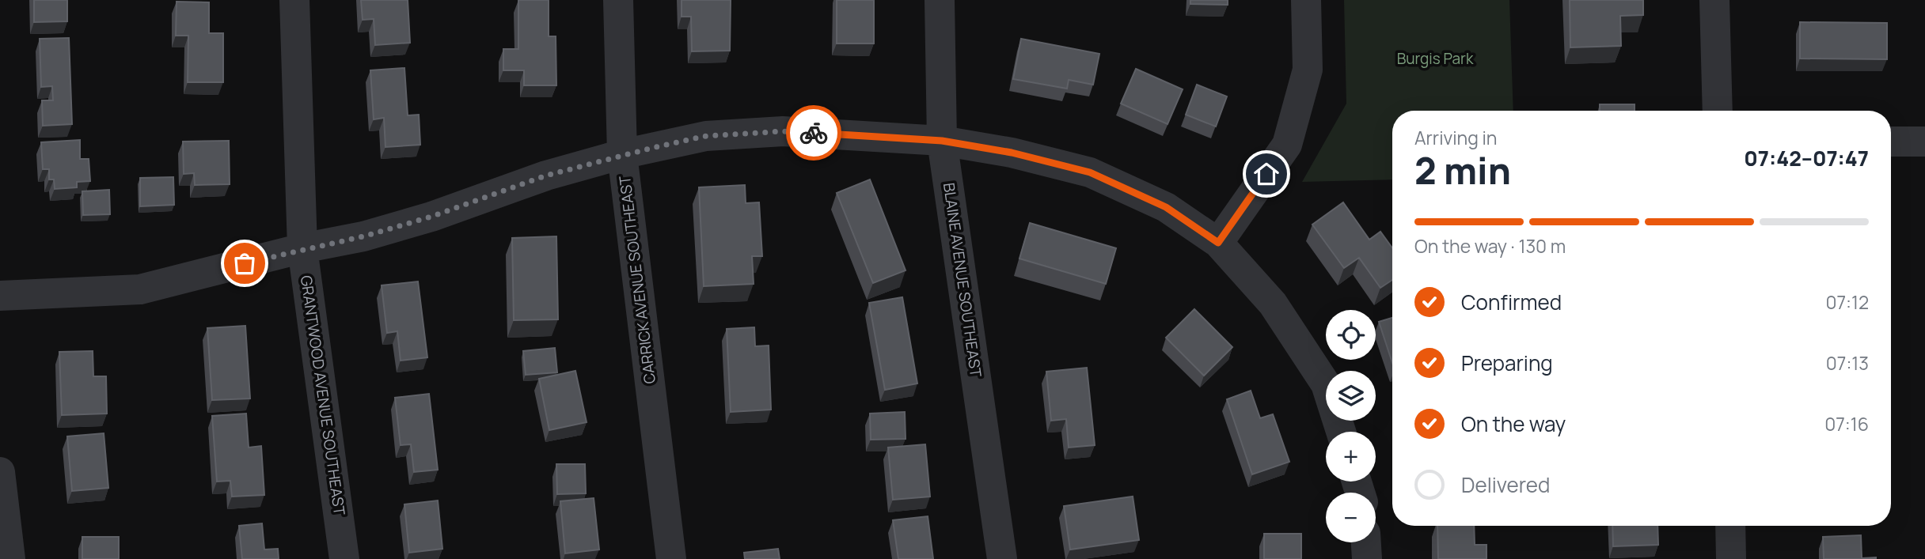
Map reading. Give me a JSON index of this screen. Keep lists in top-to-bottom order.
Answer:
{
  "streets": {
    "street": ["CARRICK AVENUE SOUTHEAST", "BLAINE AVENUE SOUTHEAST", "GRANTWOOD AVENUE SOUTHEAST"]
  },
  "parks": ["Burgis Park"],
  "page": {
    "heading": ["2 min", "Arriving in", "07:42–07:47"],
    "bar": "On the way · 130 m",
    "list": [
      ["Confirmed", "07:12"],
      ["Preparing", "07:13"],
      ["On the way", "07:16"],
      "Delivered"
    ],
    "map_buttons": ["+", "−"]
  }
}
